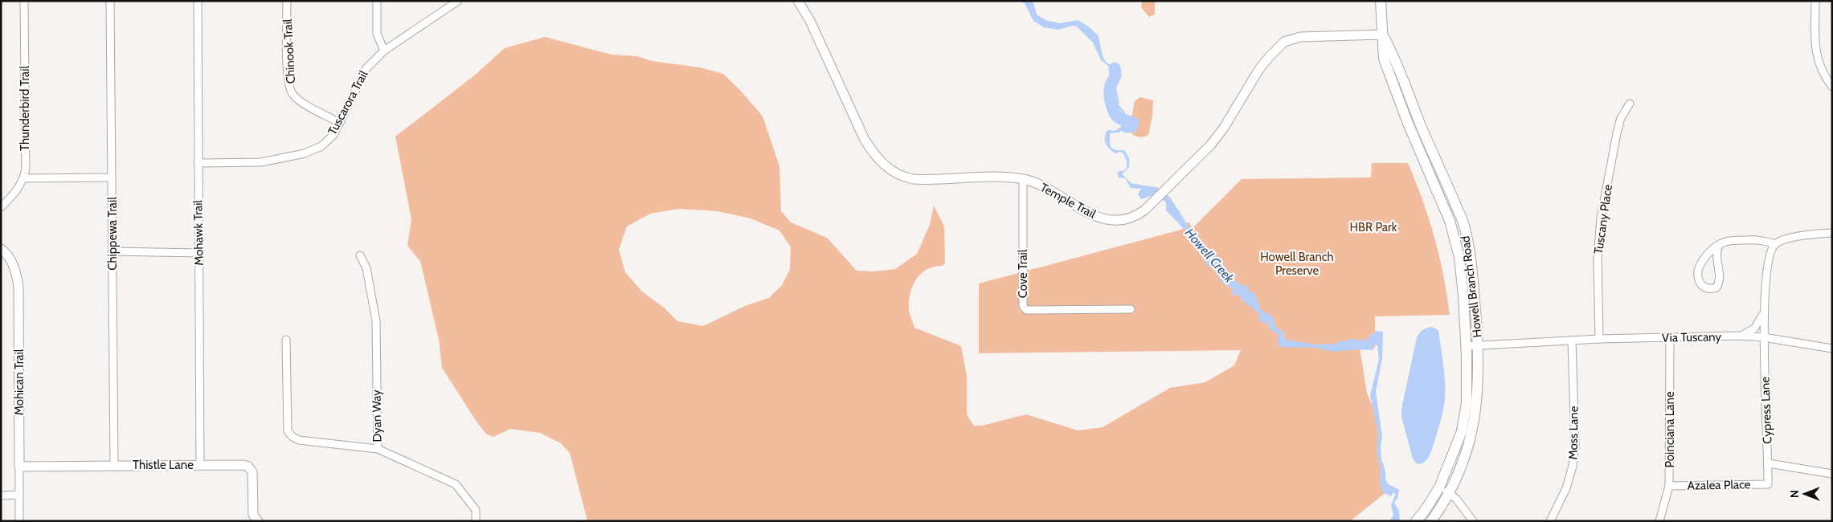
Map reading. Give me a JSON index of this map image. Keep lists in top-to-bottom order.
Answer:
{
  "streets": {
    "main road": ["Howell Branch Road"],
    "street": [
      "Chinook Trail",
      "Tuscarora Trail",
      "Thunderbird Trail",
      "Temple Trail",
      "Tuscany Place",
      "Mohawk Trail",
      "Chippewa Trail",
      "Cove Trail",
      "Via Tuscany",
      "Mohican Trail",
      "Cypress Lane",
      "Dyan Way",
      "Poinciana Lane",
      "Moss Lane",
      "Thistle Lane",
      "Azalea Place"
    ]
  },
  "crossings": [
    ["Chinook Trail", "Tuscarora Trail"],
    ["Tuscarora Trail", "Mohawk Trail"],
    ["Temple Trail", "Cove Trail"],
    ["Temple Trail", "Howell Branch Road"],
    ["Tuscany Place", "Via Tuscany"],
    ["Mohawk Trail", "Thistle Lane"],
    ["Chippewa Trail", "Thistle Lane"],
    ["Howell Branch Road", "Via Tuscany"],
    ["Via Tuscany", "Cypress Lane"],
    ["Via Tuscany", "Poinciana Lane"],
    ["Via Tuscany", "Moss Lane"],
    ["Mohican Trail", "Thistle Lane"],
    ["Cypress Lane", "Azalea Place"],
    ["Poinciana Lane", "Azalea Place"]
  ],
  "water": ["Howell Creek"],
  "parks": ["HBR Park", "Howell Branch Preserve"],
  "north": "left"
}
